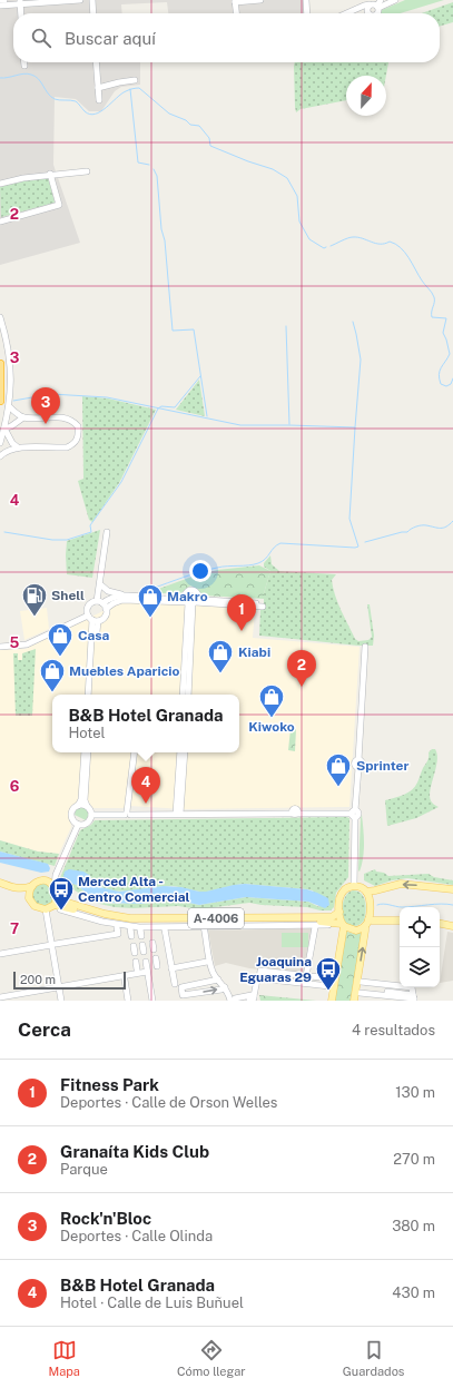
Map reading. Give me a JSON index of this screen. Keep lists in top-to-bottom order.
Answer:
{
  "streets": {
    "main road": ["A-4006"]
  },
  "places": {
    "fuel station": ["Shell"],
    "shop": [
      "Makro",
      "Casa",
      "Kiabi",
      "Muebles Aparicio",
      "Kiwoko",
      "Sprinter"
    ],
    "bus stop": ["Merced Alta - Centro Comercial", "Joaquina Eguaras 29"]
  },
  "scale_bar": "200 m",
  "north": "top",
  "page": {
    "search": "Buscar aquí",
    "pins": [
      "3",
      "1",
      "2",
      "4"
    ],
    "popup": ["B&B Hotel Granada", "Hotel"],
    "scale": "200 m",
    "heading": ["Cerca", "4 resultados"],
    "list": [
      {
        "mark": "1",
        "name": "Fitness Park",
        "note": "Deportes · Calle de Orson Welles",
        "value": "130 m"
      },
      {
        "mark": "2",
        "name": "Granaíta Kids Club",
        "note": "Parque",
        "value": "270 m"
      },
      {
        "mark": "3",
        "name": "Rock'n'Bloc",
        "note": "Deportes · Calle Olinda",
        "value": "380 m"
      },
      {
        "mark": "4",
        "name": "B&B Hotel Granada",
        "note": "Hotel · Calle de Luis Buñuel",
        "value": "430 m"
      }
    ],
    "nav": ["Mapa", "Cómo llegar", "Guardados"]
  },
  "grid": {
    "rows": [
      "2",
      "3",
      "4",
      "5",
      "6",
      "7"
    ]
  }
}
